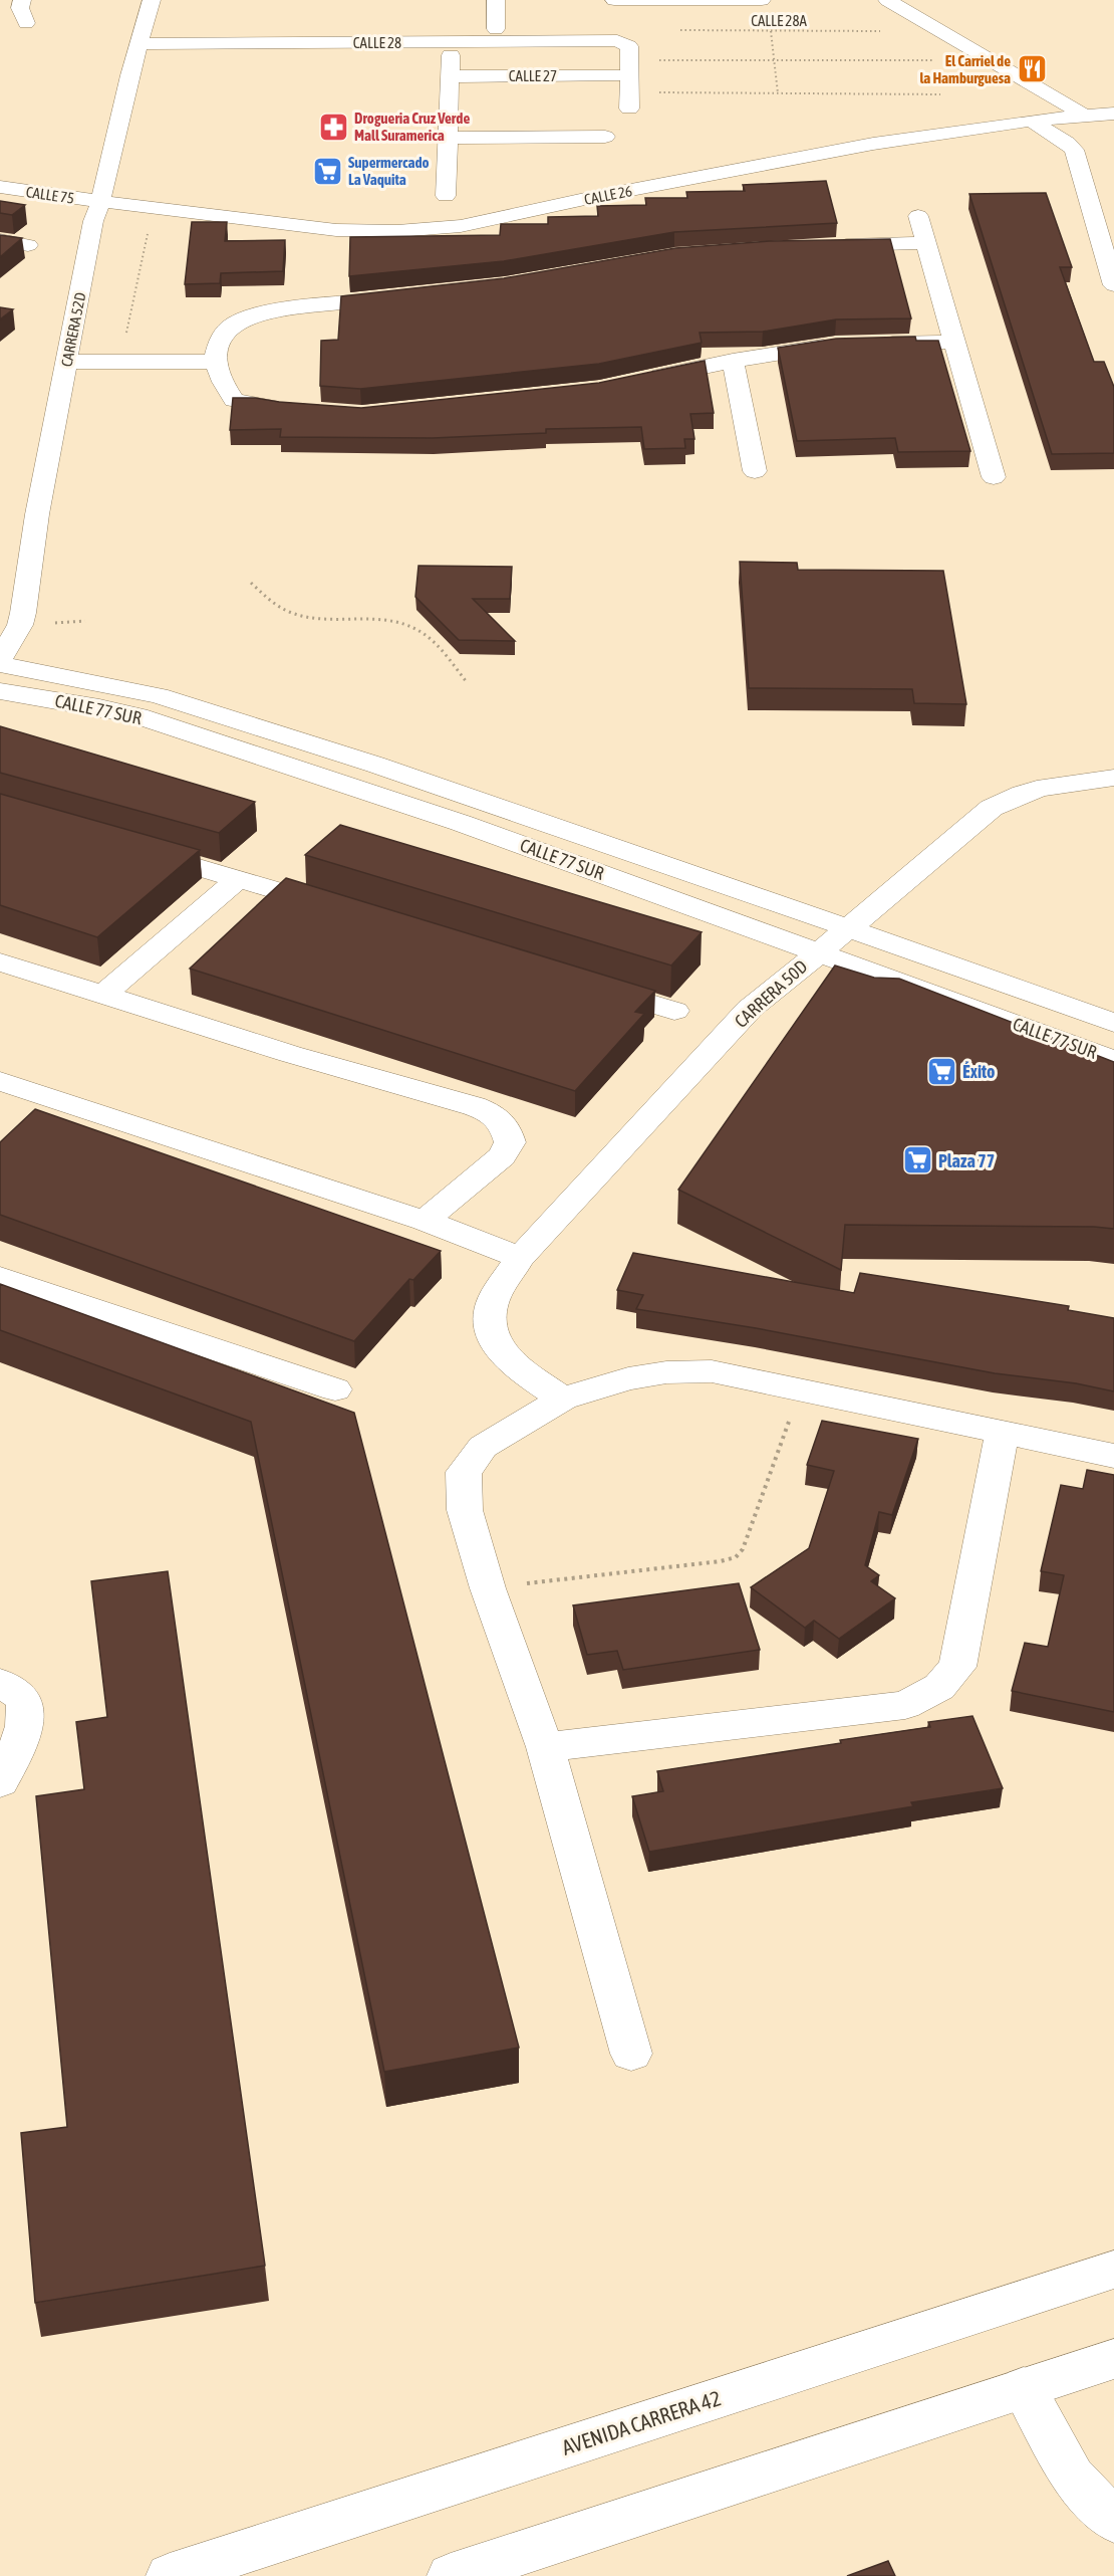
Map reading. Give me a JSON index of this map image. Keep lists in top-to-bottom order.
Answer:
{
  "streets": {
    "main road": [
      "CALLE 28",
      "CALLE 27",
      "CALLE 75",
      "CALLE 26",
      "CARRERA 52D",
      "CALLE 77 SUR",
      "CARRERA 50D",
      "AVENIDA CARRERA 42"
    ],
    "path": ["CALLE 28A"]
  },
  "crossings": [
    ["CALLE 28A", "CALLE 28"],
    ["CALLE 28", "CARRERA 52D"],
    ["CALLE 75", "CARRERA 52D"],
    ["CALLE 77 SUR", "CARRERA 50D"]
  ],
  "places": {
    "restaurant": ["El Carriel de la Hamburguesa"],
    "pharmacy": ["Drogueria Cruz Verde Mall Suramerica"],
    "supermarket": ["Supermercado La Vaquita", "Éxito", "Plaza 77"]
  }
}
